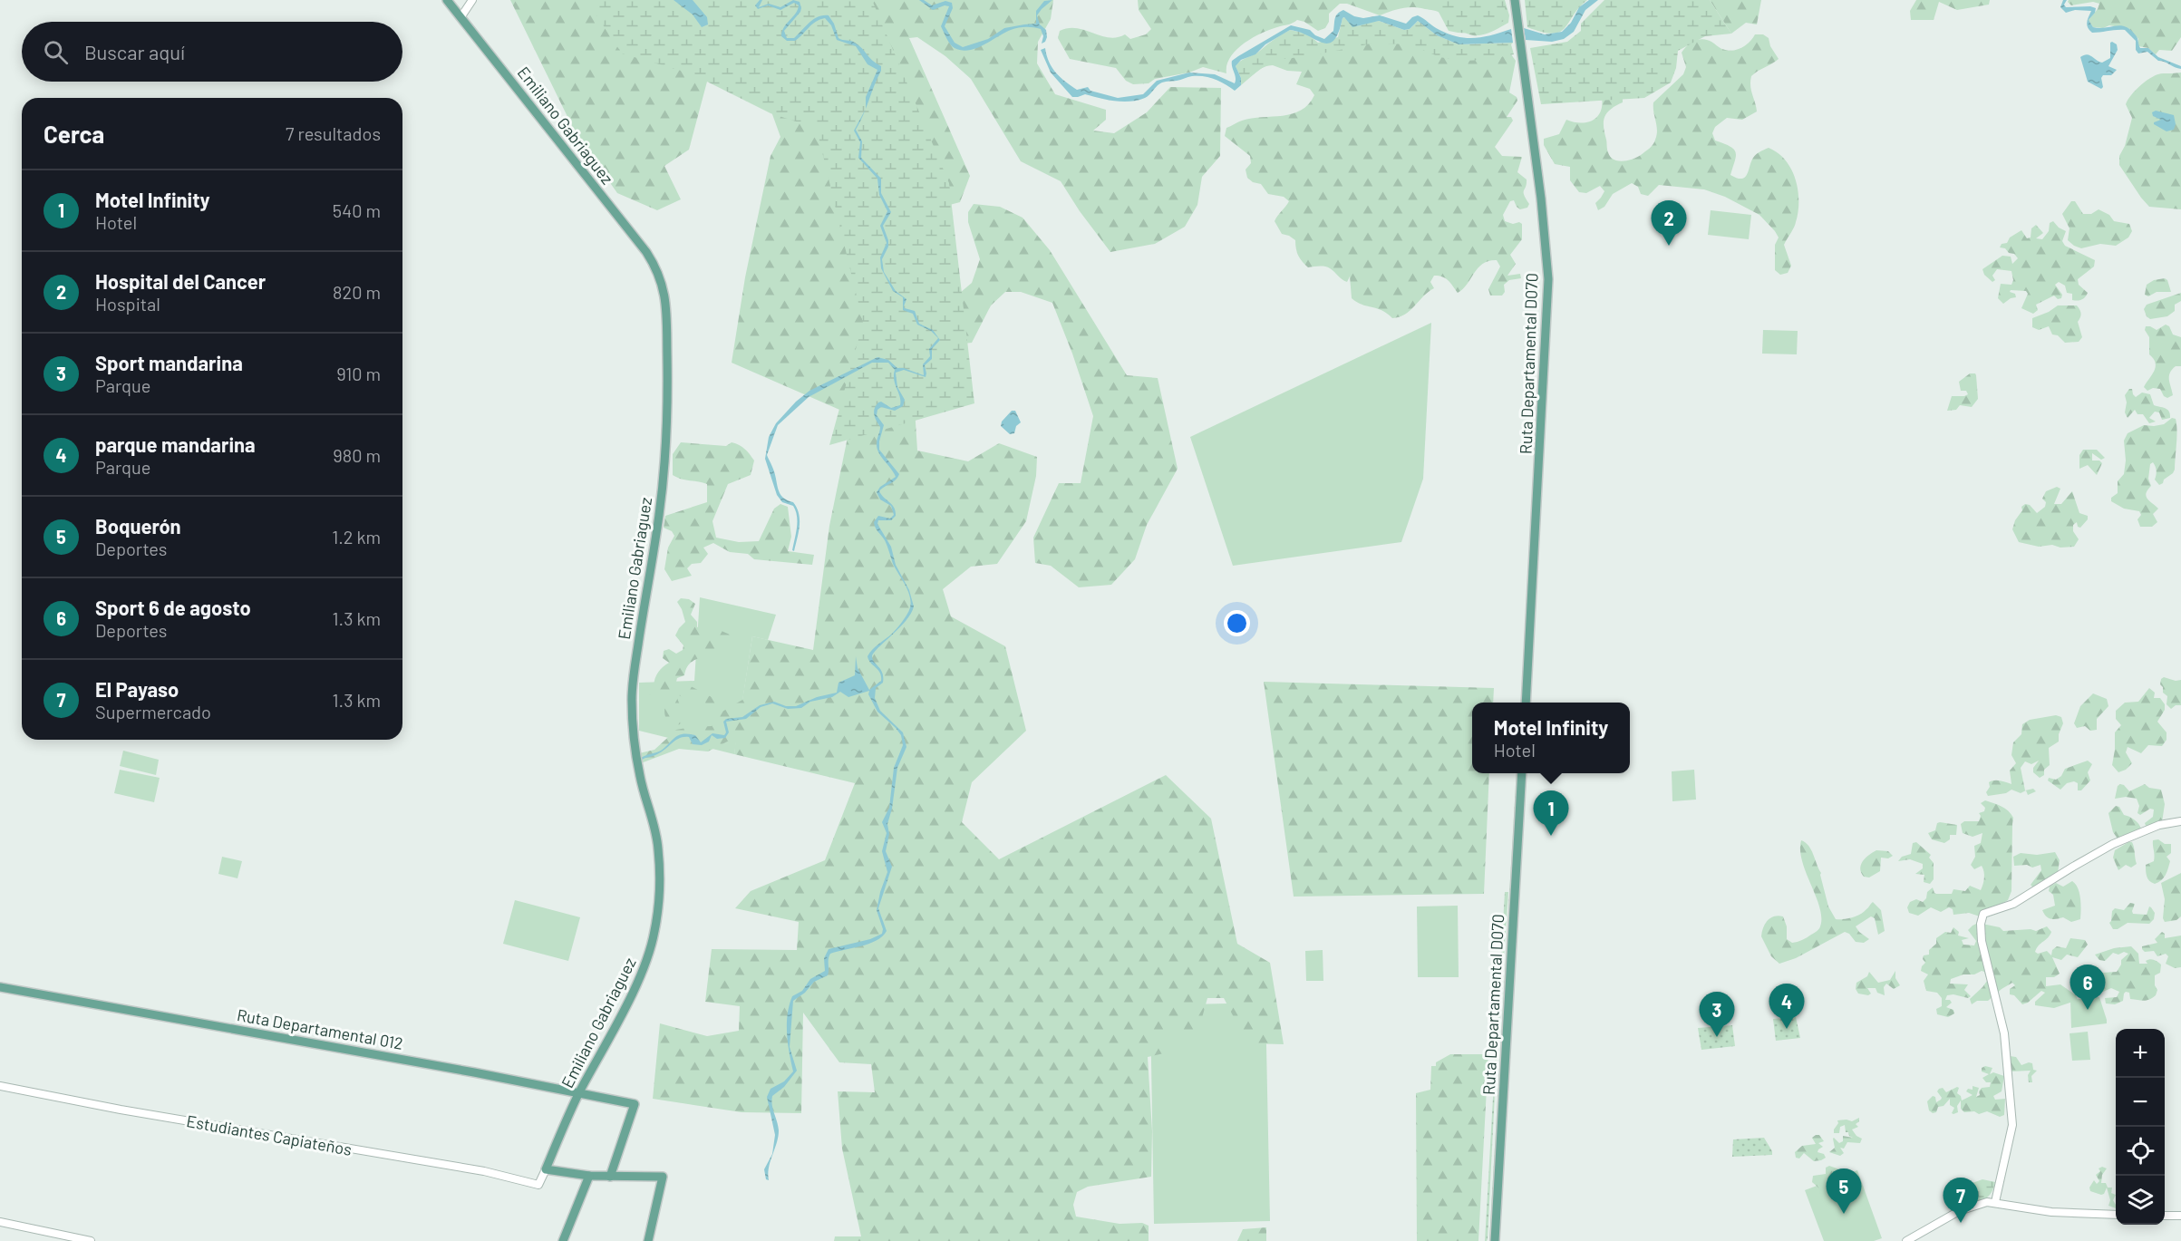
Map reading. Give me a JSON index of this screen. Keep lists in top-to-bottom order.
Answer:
{
  "streets": {
    "main road": ["Emiliano Gabriaguez", "Ruta Departamental D070", "Ruta Departamental 012"],
    "street": ["Estudiantes Capiateños"]
  },
  "crossings": [
    ["Emiliano Gabriaguez", "Ruta Departamental 012"],
    ["Emiliano Gabriaguez", "Estudiantes Capiateños"]
  ],
  "page": {
    "search": "Buscar aquí",
    "heading": ["Cerca", "7 resultados"],
    "list": [
      {
        "mark": "1",
        "name": "Motel Infinity",
        "note": "Hotel",
        "value": "540 m"
      },
      {
        "mark": "2",
        "name": "Hospital del Cancer",
        "note": "Hospital",
        "value": "820 m"
      },
      {
        "mark": "3",
        "name": "Sport mandarina",
        "note": "Parque",
        "value": "910 m"
      },
      {
        "mark": "4",
        "name": "parque mandarina",
        "note": "Parque",
        "value": "980 m"
      },
      {
        "mark": "5",
        "name": "Boquerón",
        "note": "Deportes",
        "value": "1.2 km"
      },
      {
        "mark": "6",
        "name": "Sport 6 de agosto",
        "note": "Deportes",
        "value": "1.3 km"
      },
      {
        "mark": "7",
        "name": "El Payaso",
        "note": "Supermercado",
        "value": "1.3 km"
      }
    ],
    "pins": [
      "2",
      "1",
      "6",
      "4",
      "3",
      "5",
      "7"
    ],
    "popup": ["Motel Infinity", "Hotel"],
    "map_buttons": ["+", "−"]
  }
}
